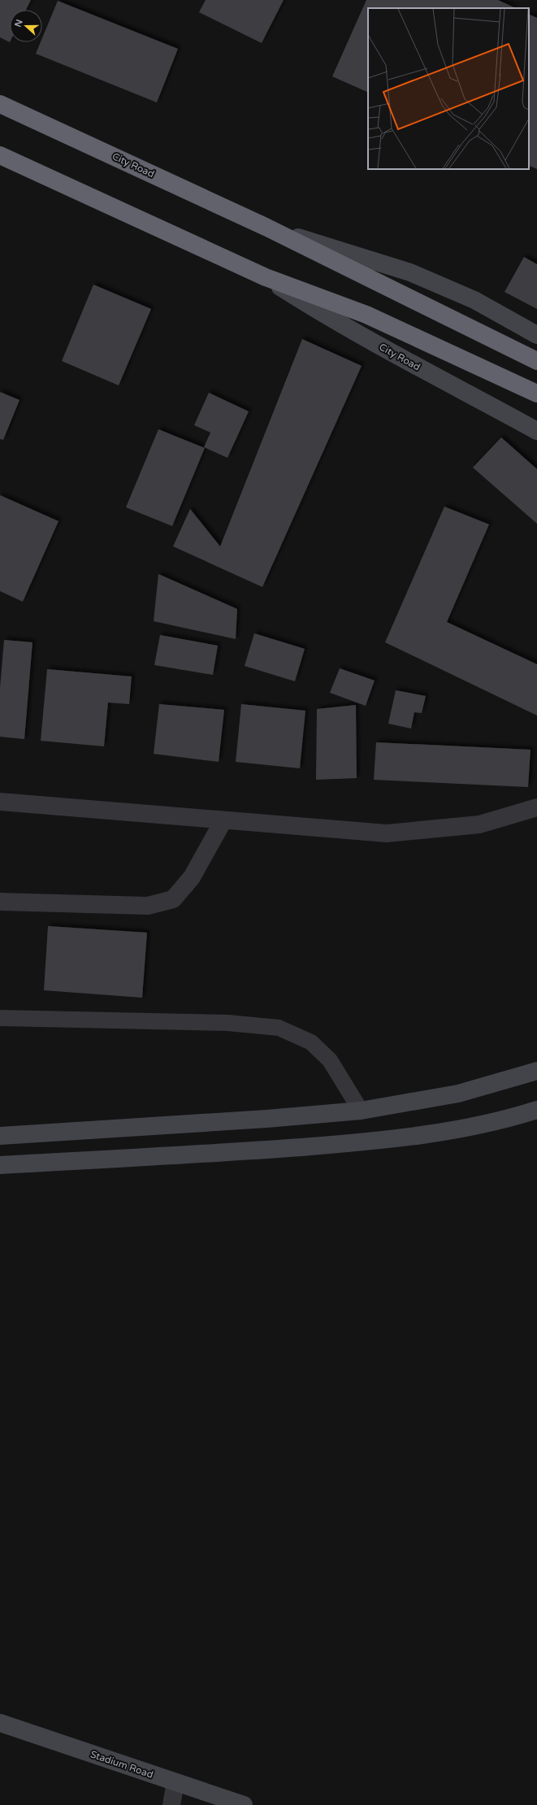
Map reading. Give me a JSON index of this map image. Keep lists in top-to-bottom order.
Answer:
{
  "streets": {
    "highway": ["City Road"],
    "main road": ["Stadium Road"]
  },
  "north": "left"
}
